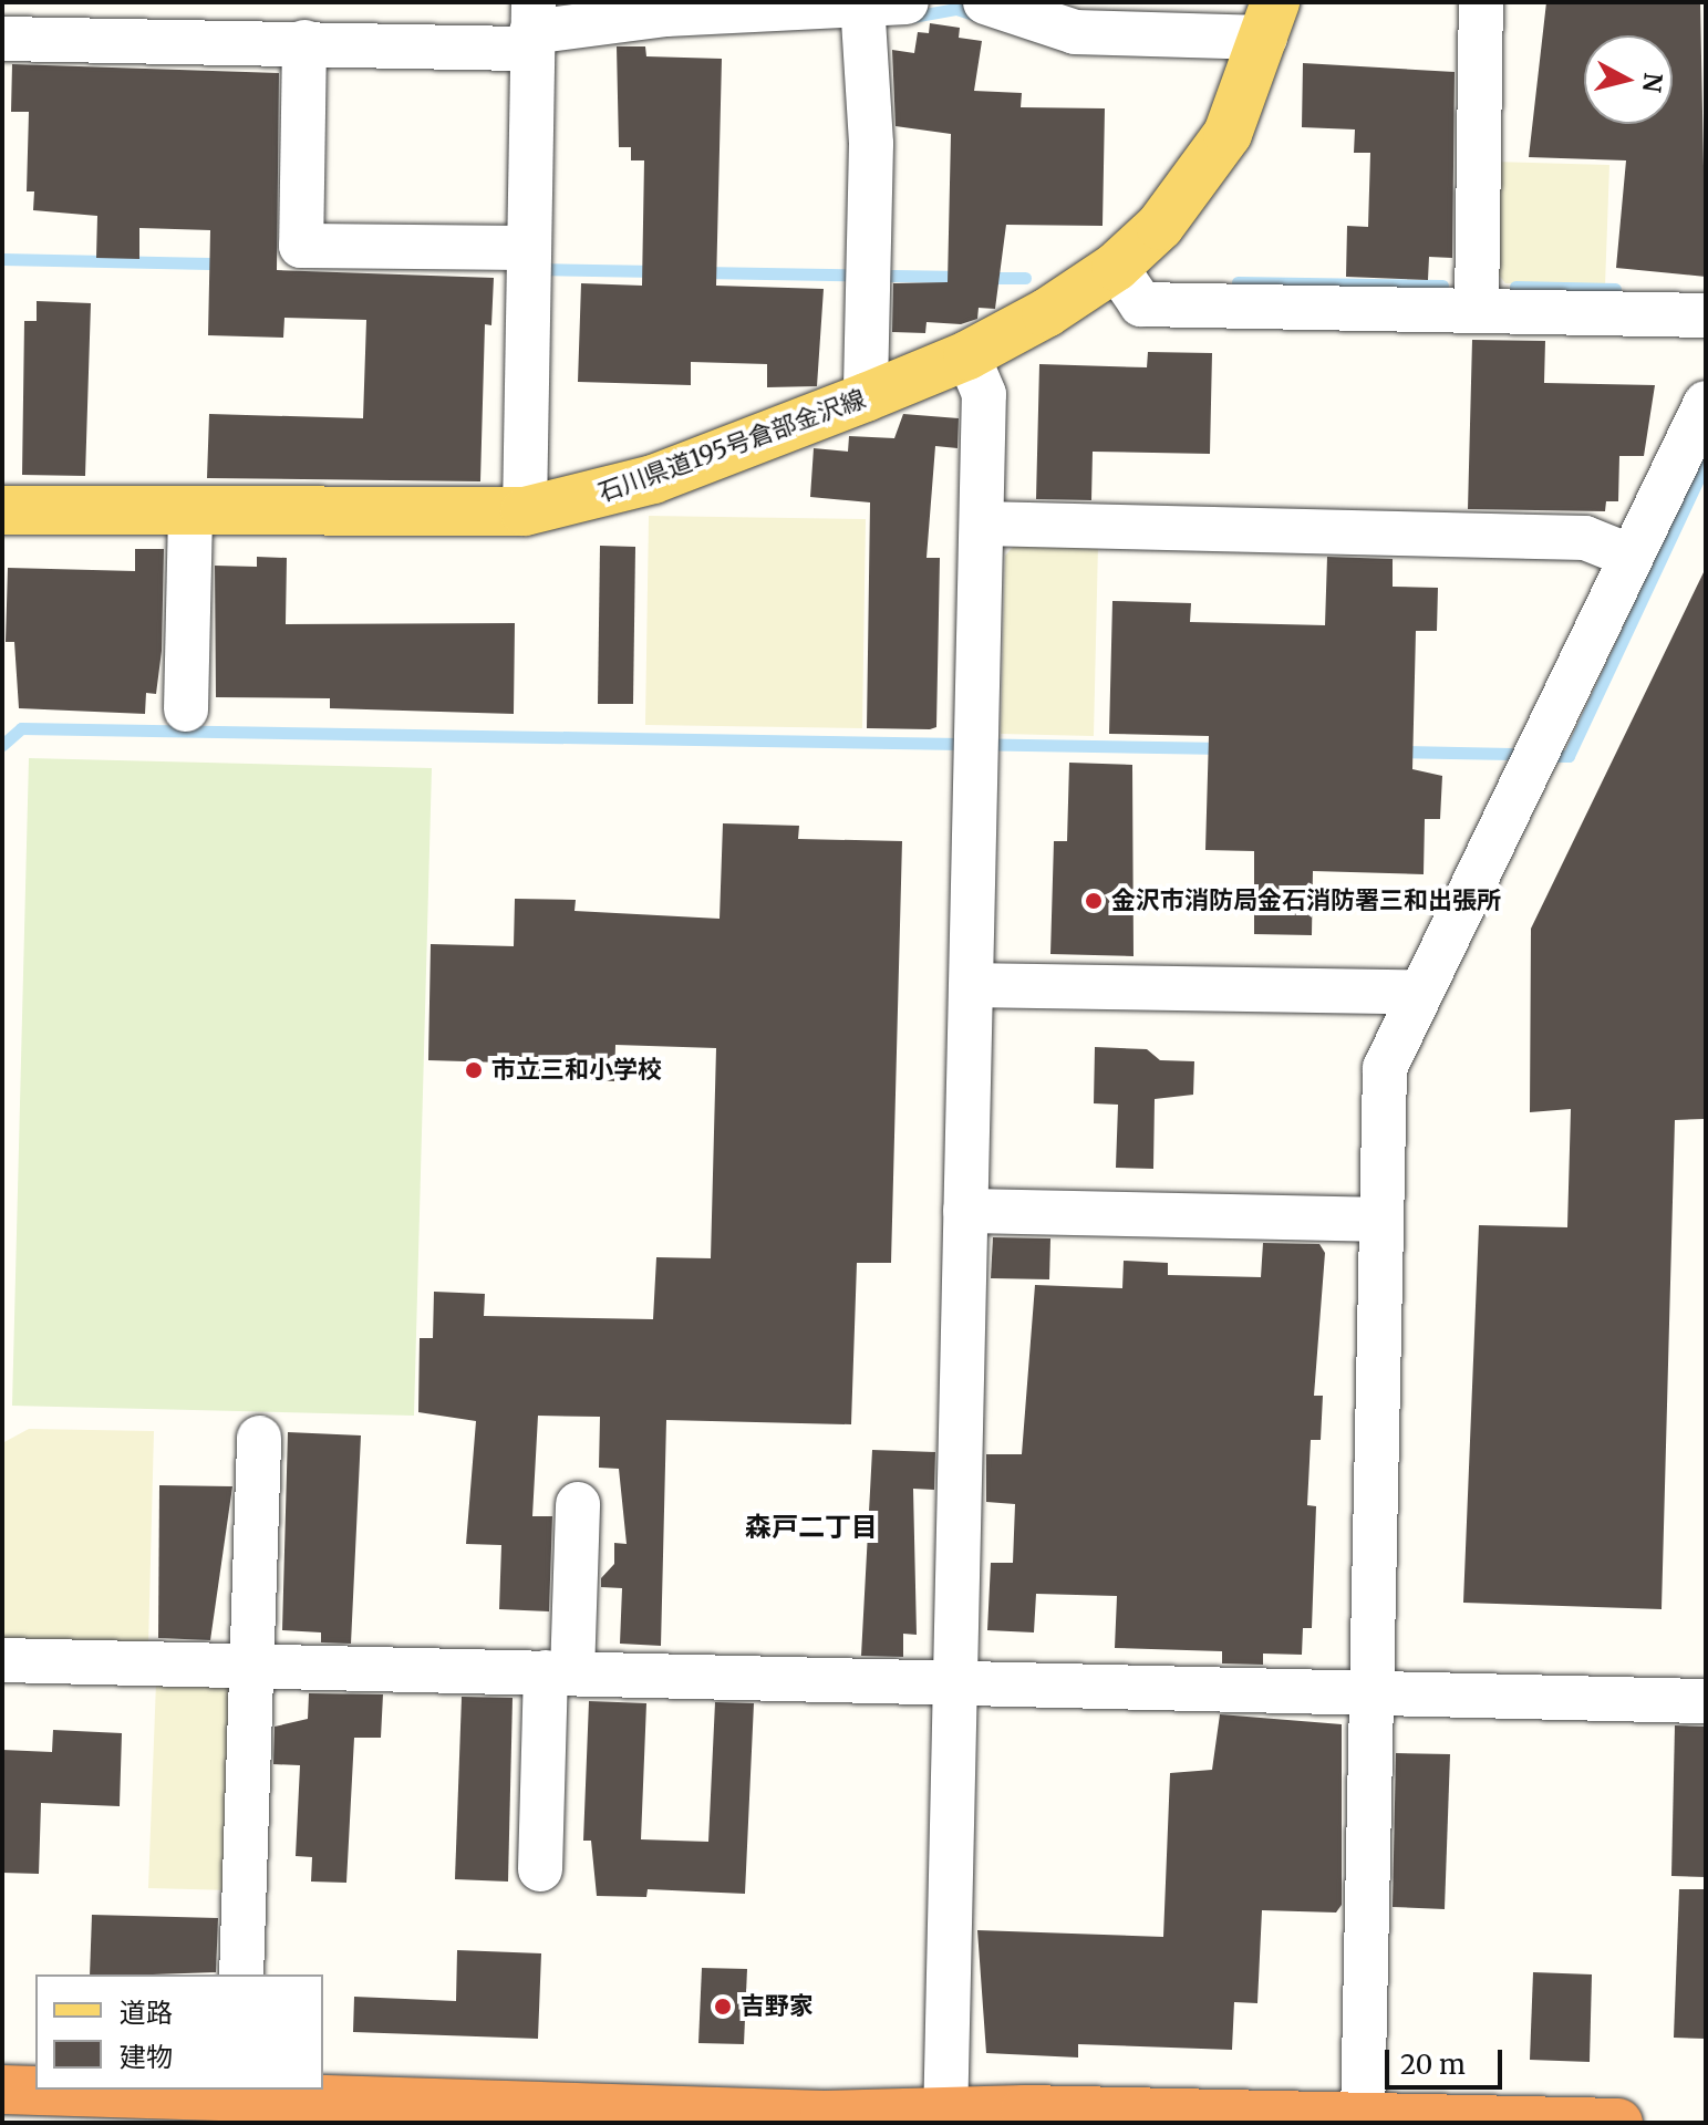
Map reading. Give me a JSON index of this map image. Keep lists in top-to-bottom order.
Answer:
{
  "streets": {
    "main road": ["石川県道195号倉部金沢線"]
  },
  "districts": ["森戸二丁目"],
  "places": ["金沢市消防局金石消防署三和出張所", "市立三和小学校", "吉野家"],
  "legend": ["道路", "建物"],
  "scale_bar": "20 m",
  "north": "right"
}
